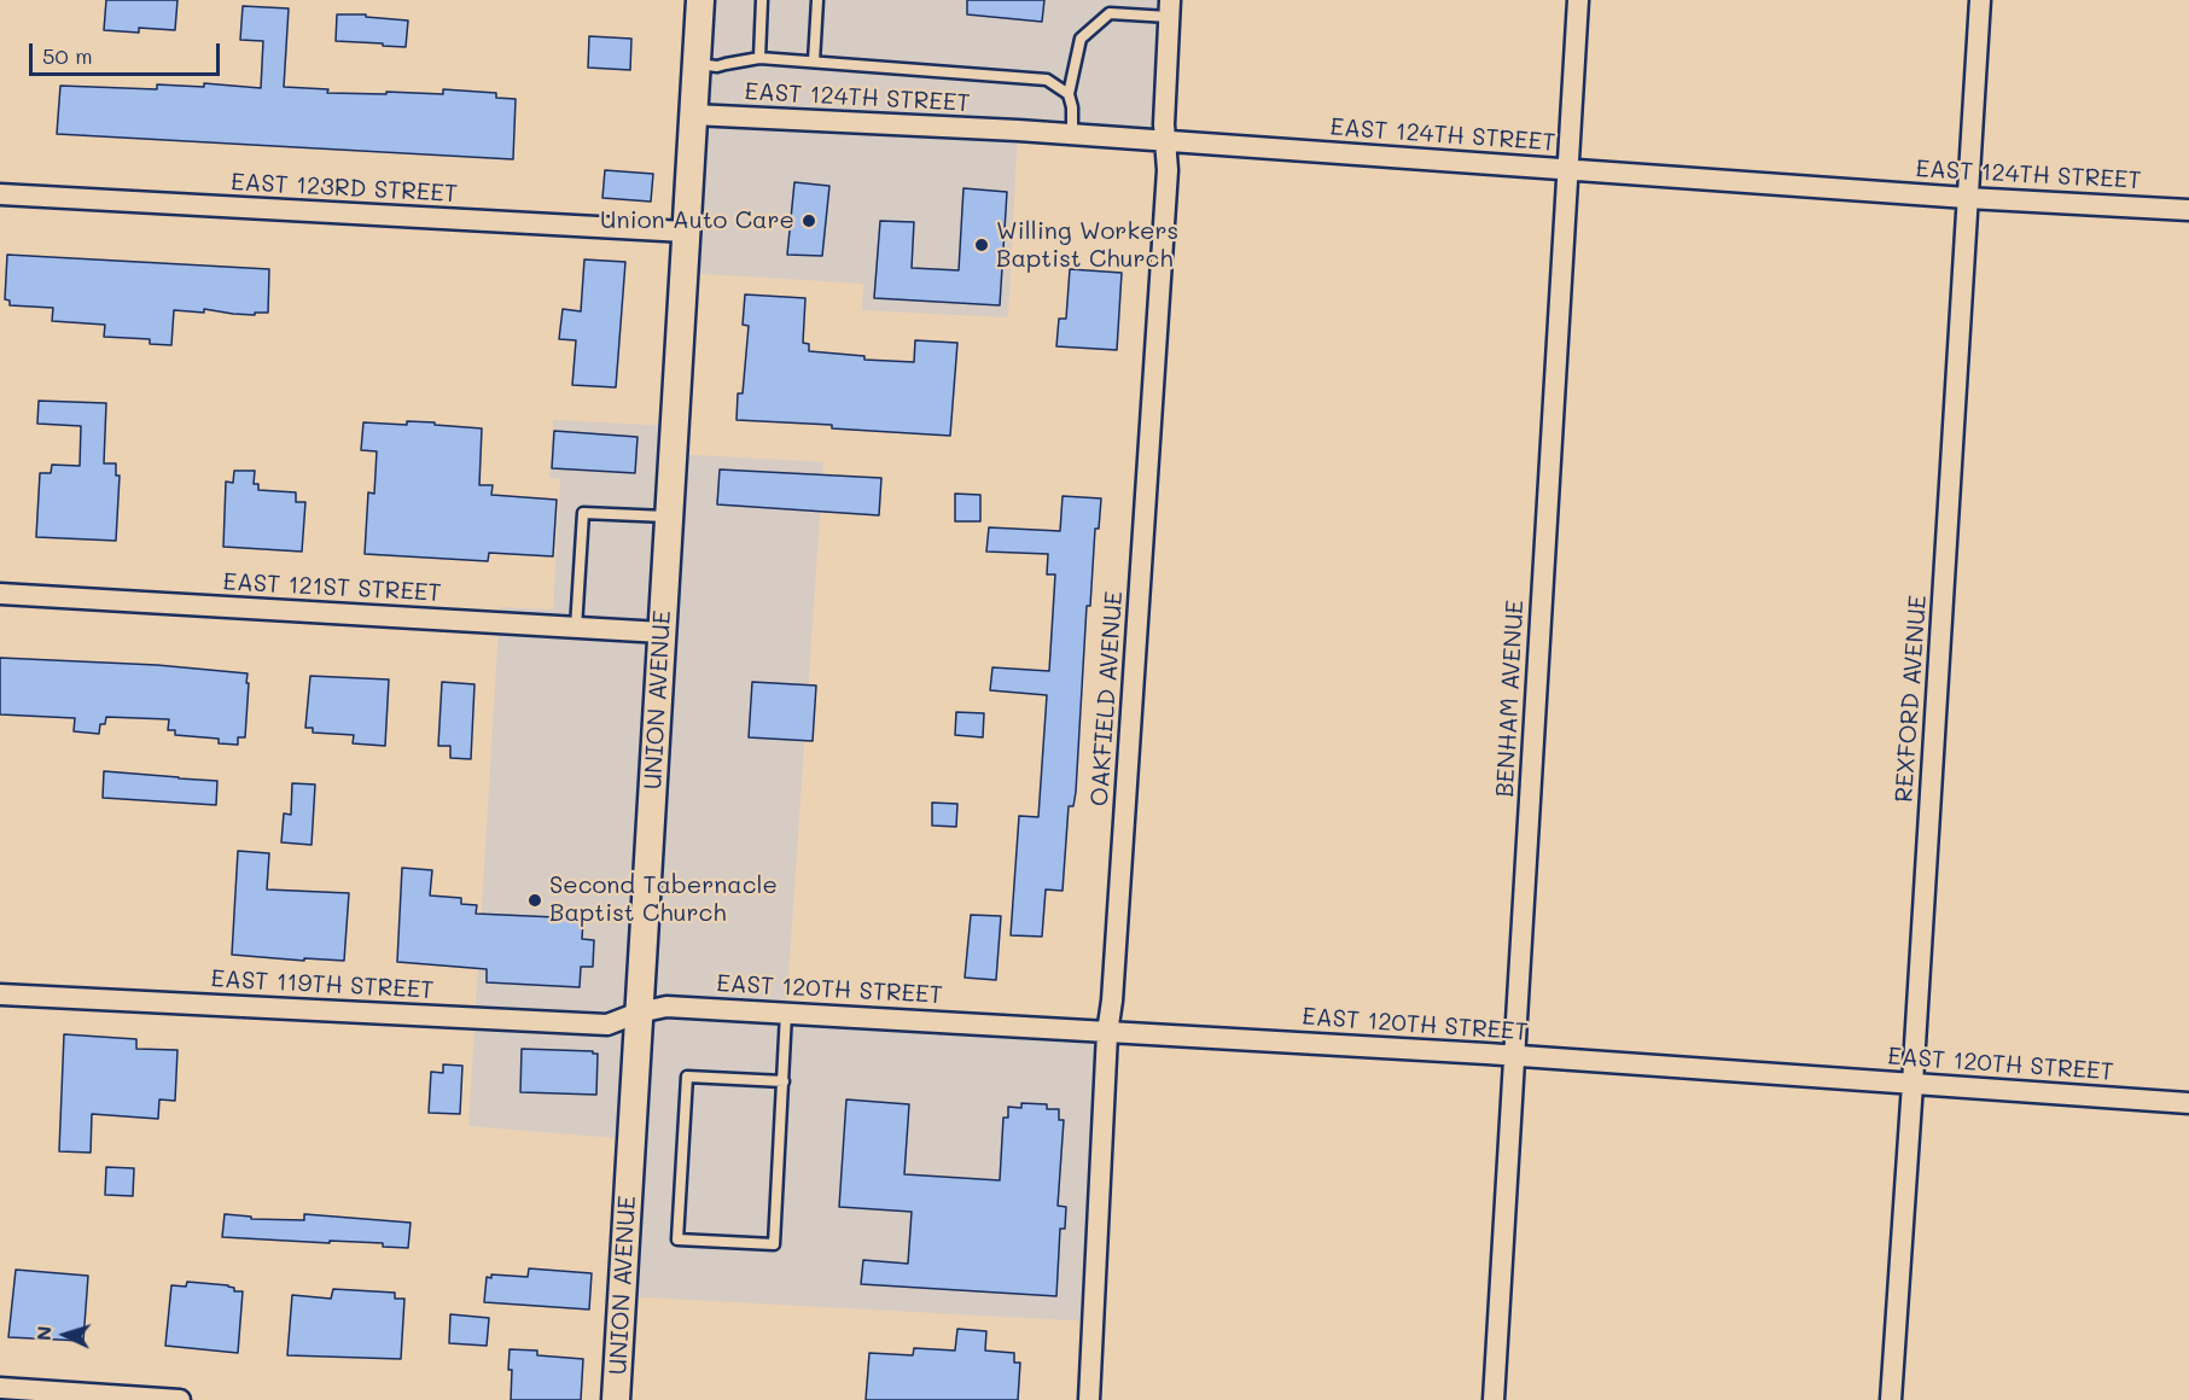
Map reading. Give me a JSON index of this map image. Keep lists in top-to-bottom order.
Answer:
{
  "streets": {
    "main road": ["UNION AVENUE"],
    "street": [
      "EAST 124TH STREET",
      "EAST 123RD STREET",
      "EAST 121ST STREET",
      "OAKFIELD AVENUE",
      "BENHAM AVENUE",
      "REXFORD AVENUE",
      "EAST 119TH STREET",
      "EAST 120TH STREET"
    ]
  },
  "crossings": [
    ["EAST 124TH STREET", "OAKFIELD AVENUE"],
    ["EAST 124TH STREET", "BENHAM AVENUE"],
    ["EAST 124TH STREET", "REXFORD AVENUE"],
    ["EAST 124TH STREET", "UNION AVENUE"],
    ["EAST 123RD STREET", "UNION AVENUE"],
    ["EAST 121ST STREET", "UNION AVENUE"],
    ["OAKFIELD AVENUE", "EAST 120TH STREET"],
    ["BENHAM AVENUE", "EAST 120TH STREET"],
    ["REXFORD AVENUE", "EAST 120TH STREET"],
    ["UNION AVENUE", "EAST 119TH STREET"],
    ["UNION AVENUE", "EAST 120TH STREET"],
    ["EAST 119TH STREET", "EAST 120TH STREET"]
  ],
  "places": ["Union Auto Care", "Willing Workers Baptist Church", "Second Tabernacle Baptist Church"],
  "scale_bar": "50 m",
  "north": "left"
}
